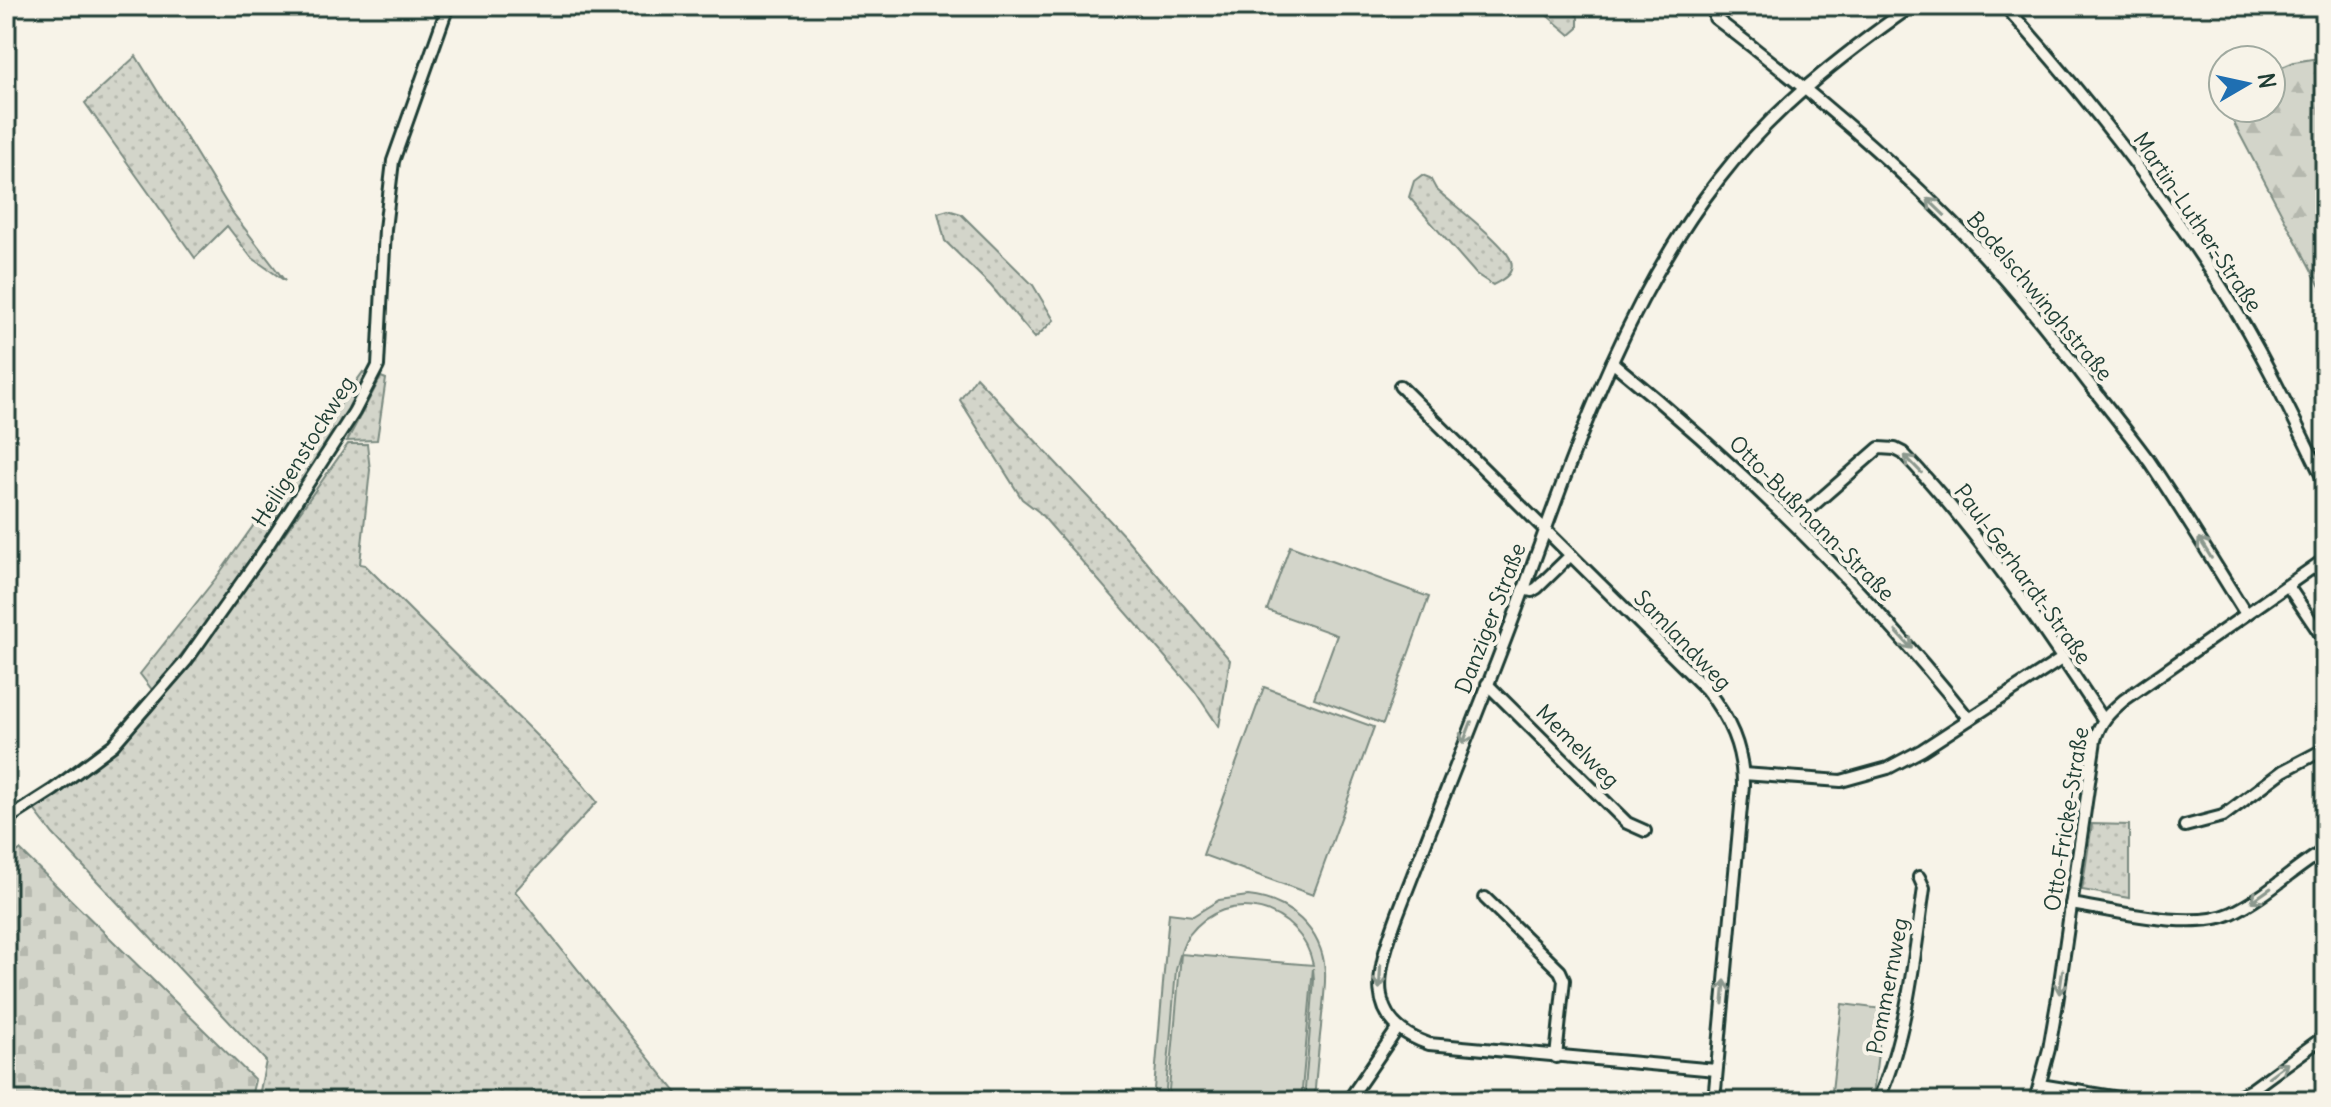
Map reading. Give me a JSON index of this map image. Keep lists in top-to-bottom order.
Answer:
{
  "streets": {
    "street": [
      "Martin-Luther-Straße",
      "Bodelschwinghstraße",
      "Heiligenstockweg",
      "Otto-Bußmann-Straße",
      "Paul-Gerhardt-Straße",
      "Danziger Straße",
      "Samlandweg",
      "Memelweg",
      "Otto-Fricke-Straße",
      "Pommernweg"
    ]
  },
  "crossings": [
    ["Bodelschwinghstraße", "Danziger Straße"],
    ["Bodelschwinghstraße", "Otto-Fricke-Straße"],
    ["Otto-Bußmann-Straße", "Paul-Gerhardt-Straße"],
    ["Otto-Bußmann-Straße", "Danziger Straße"],
    ["Paul-Gerhardt-Straße", "Otto-Fricke-Straße"],
    ["Danziger Straße", "Samlandweg"],
    ["Danziger Straße", "Memelweg"]
  ],
  "one_way": ["Bodelschwinghstraße", "Otto-Bußmann-Straße"],
  "north": "right"
}
